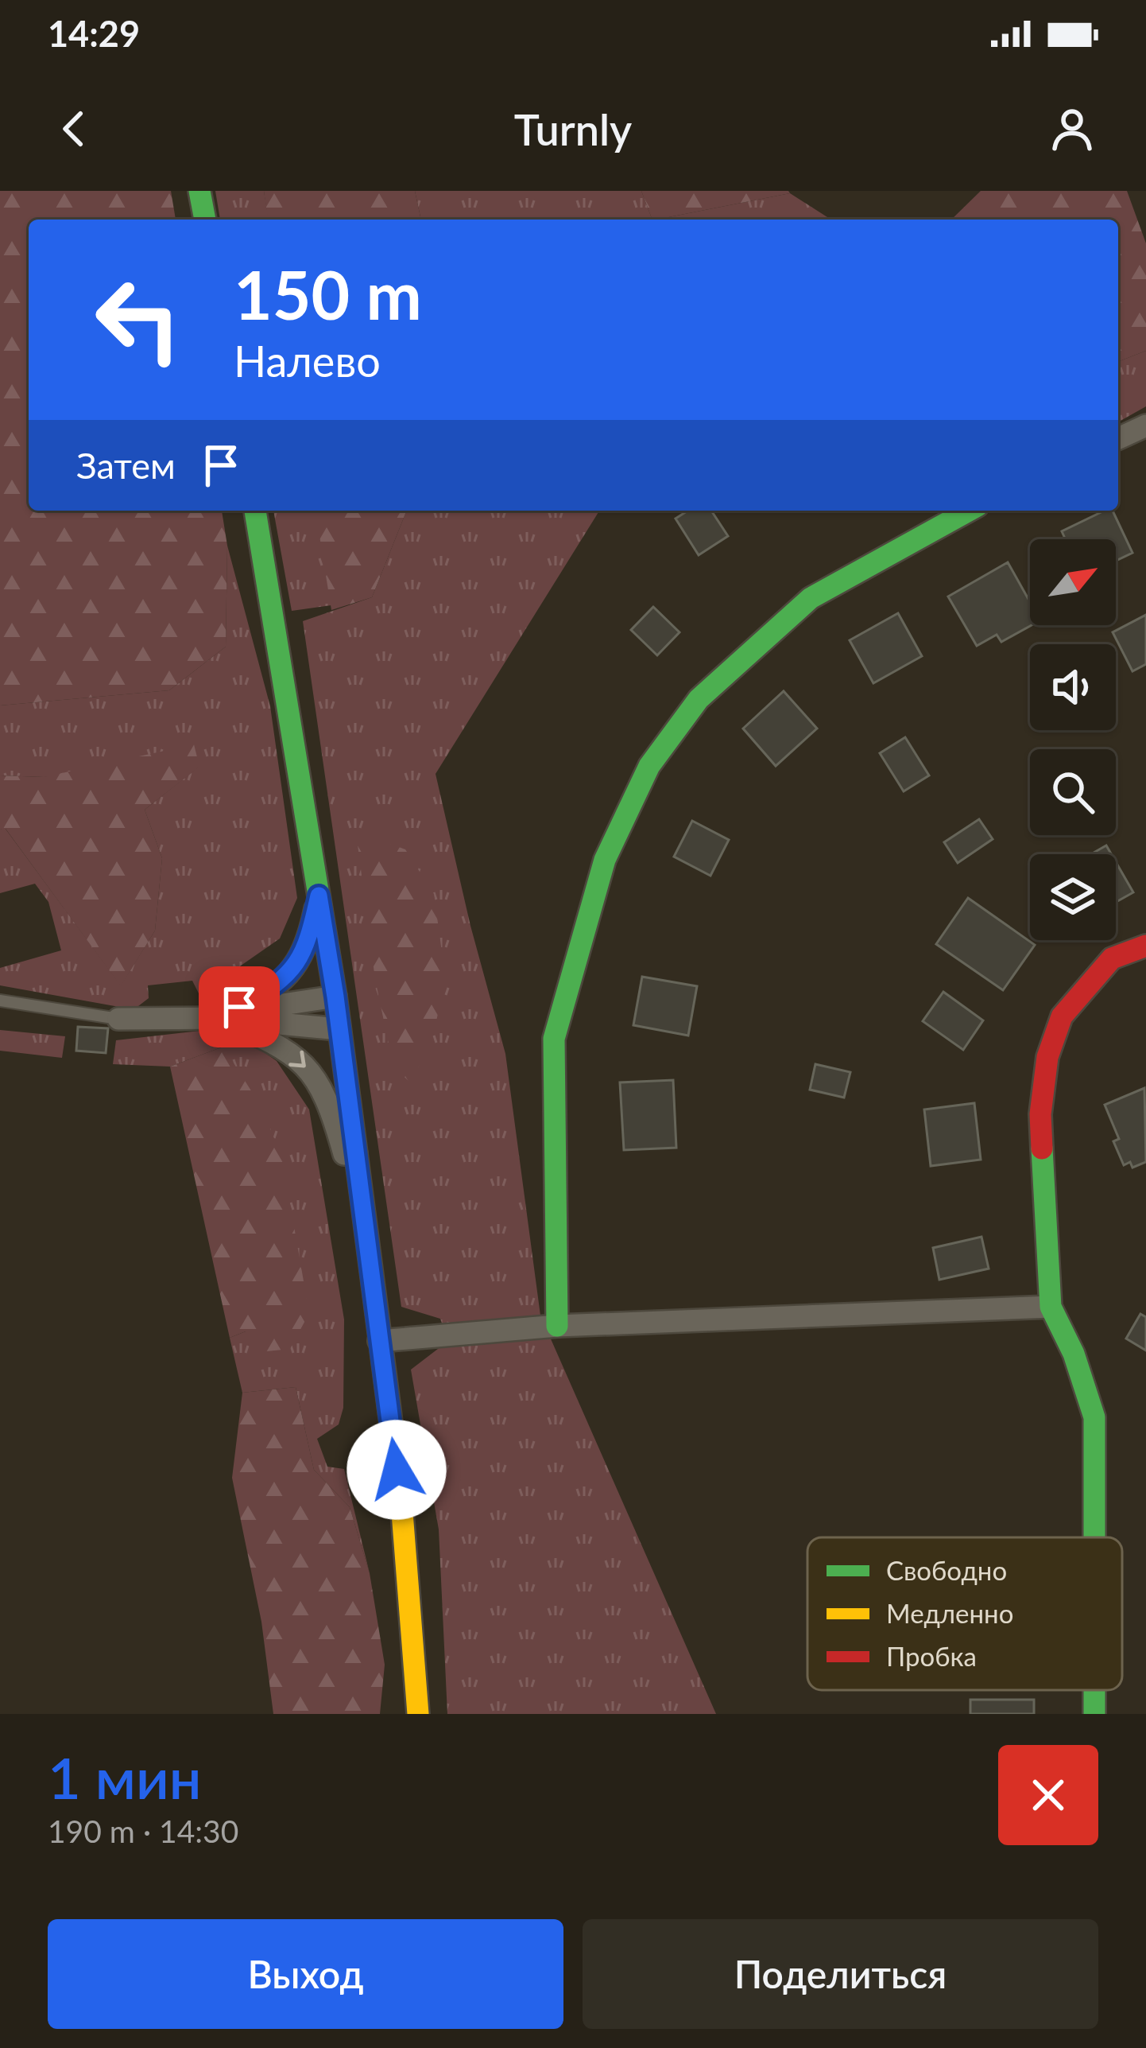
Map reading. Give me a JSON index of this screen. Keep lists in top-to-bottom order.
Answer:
{
  "legend": ["Свободно", "Медленно", "Пробка"],
  "north": "top right",
  "page": {
    "status": "14:29",
    "header": "Turnly",
    "turn": ["150 m", "Налево"],
    "then": "Затем",
    "heading": ["1 мин", "190 m · 14:30"],
    "buttons": ["Выход", "Поделиться"]
  }
}
